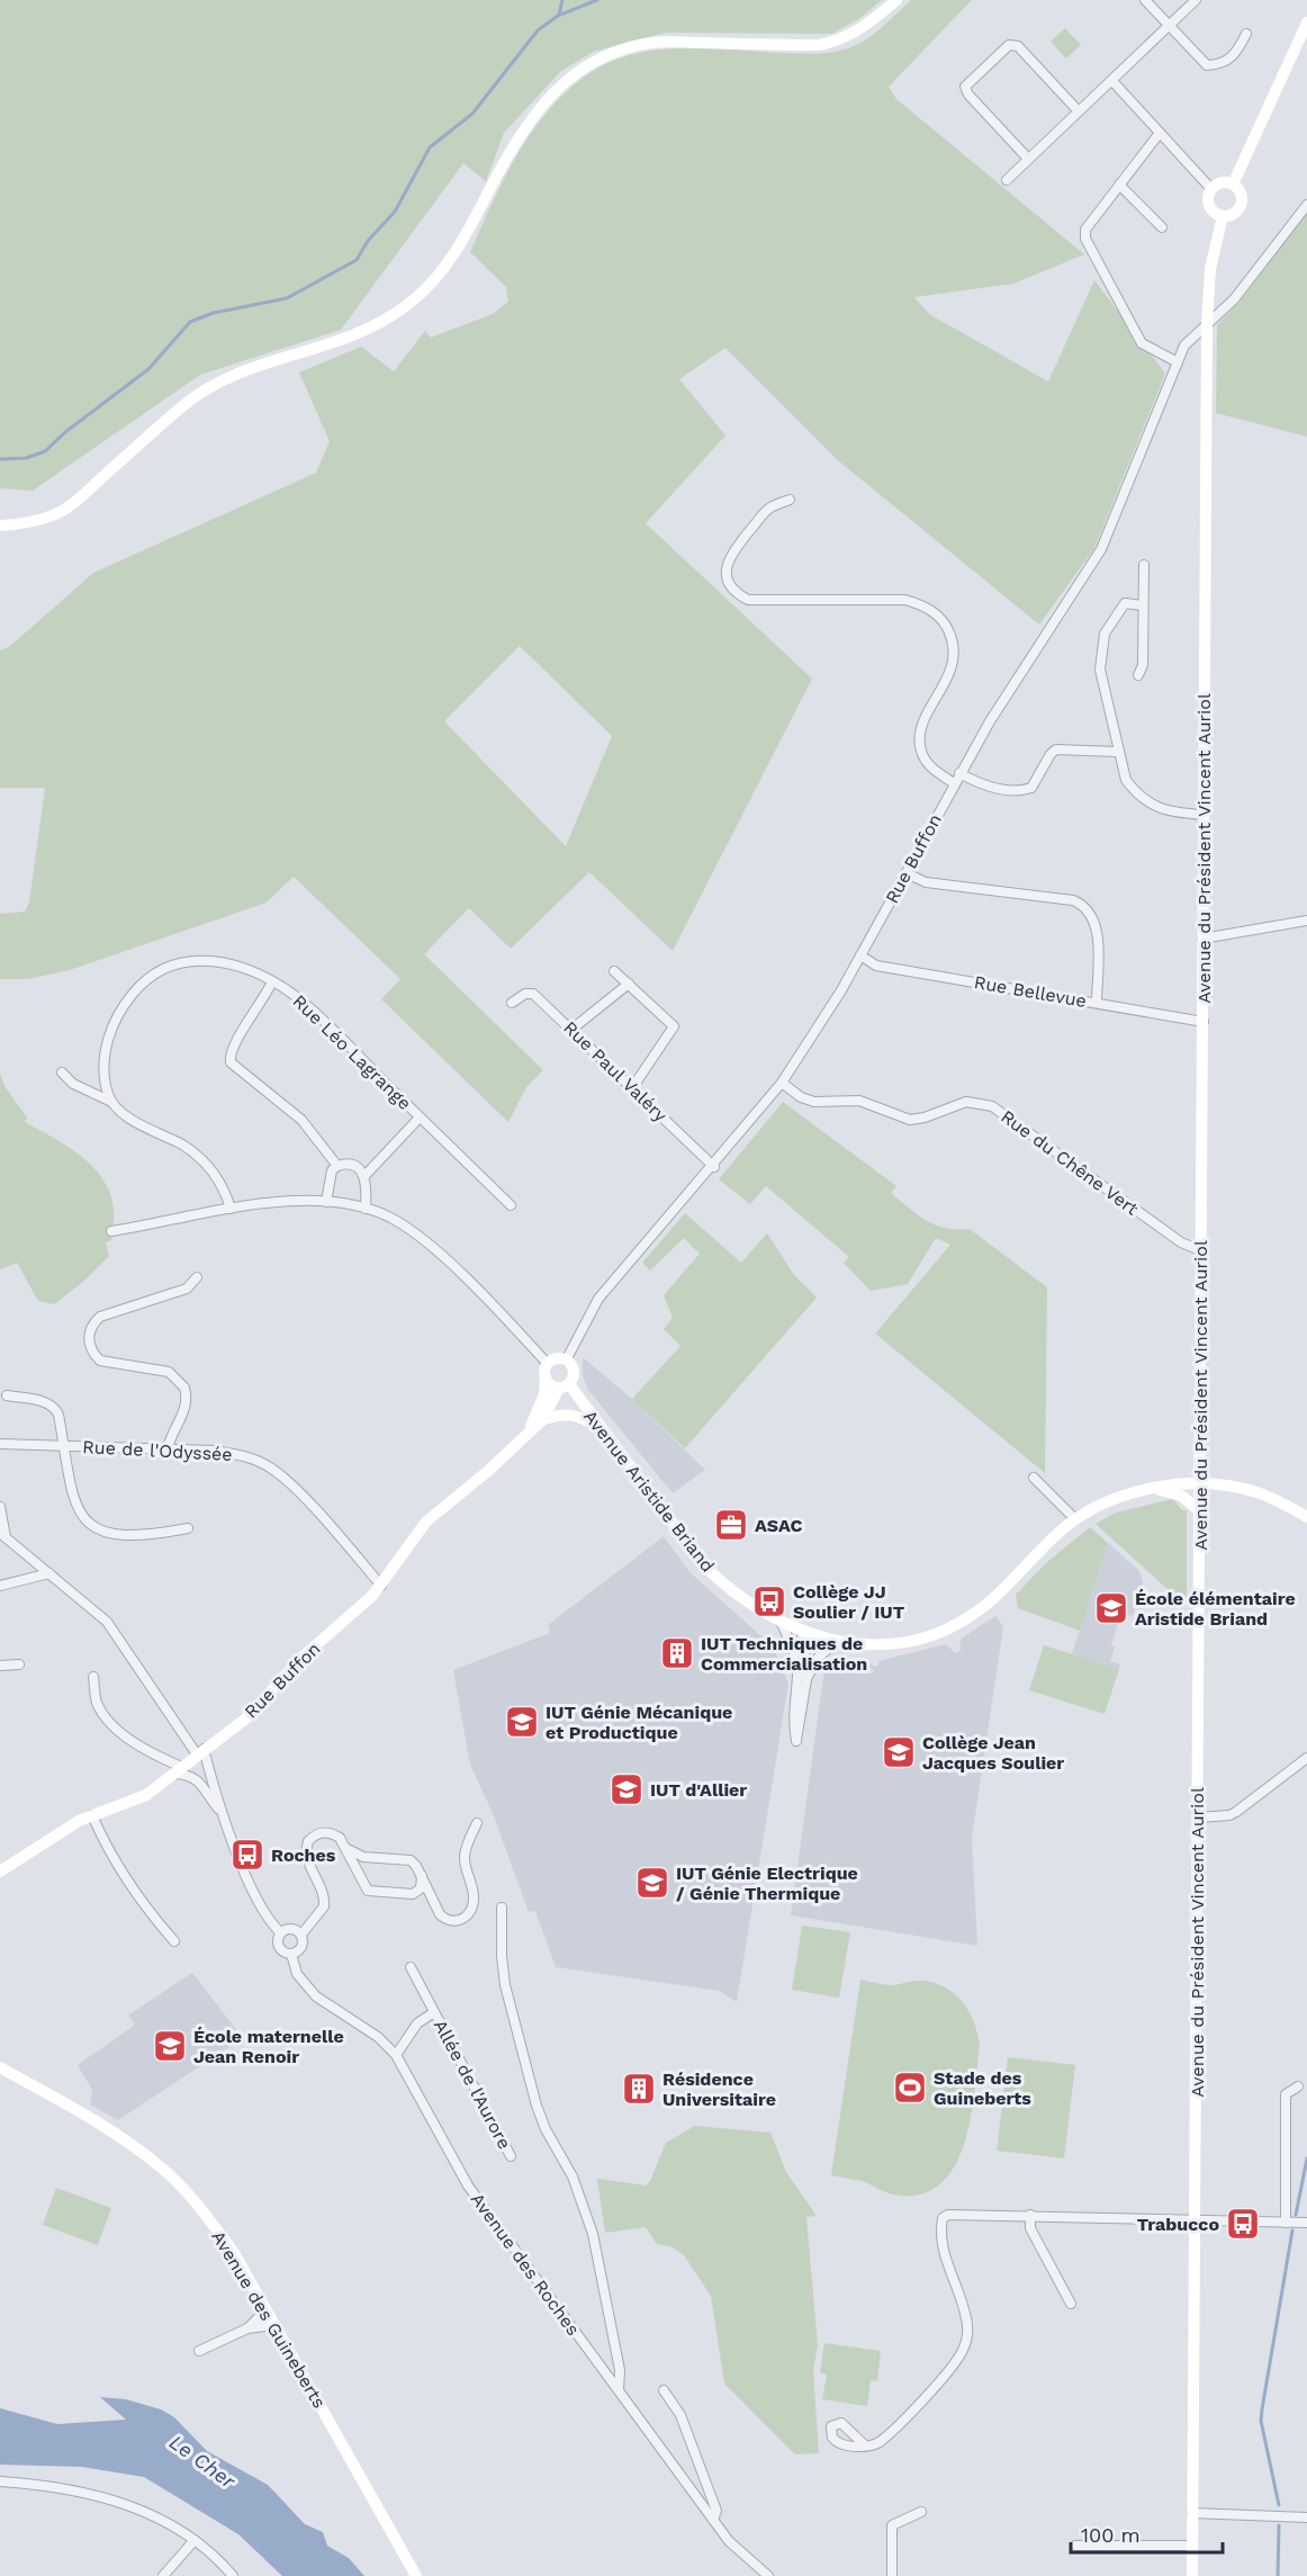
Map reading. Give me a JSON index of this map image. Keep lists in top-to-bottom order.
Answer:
{
  "streets": {
    "main road": [
      "Avenue du Président Vincent Auriol",
      "Rue Buffon",
      "Avenue Aristide Briand",
      "Avenue des Guineberts"
    ],
    "street": [
      "Rue Bellevue",
      "Rue Léo Lagrange",
      "Rue Paul Valéry",
      "Rue du Chêne Vert",
      "Rue de l'Odyssée",
      "Allée de l'Aurore",
      "Avenue des Roches"
    ]
  },
  "crossings": [
    ["Avenue du Président Vincent Auriol", "Rue Buffon"],
    ["Avenue du Président Vincent Auriol", "Rue Bellevue"],
    ["Avenue du Président Vincent Auriol", "Rue du Chêne Vert"],
    ["Avenue du Président Vincent Auriol", "Avenue Aristide Briand"],
    ["Rue Buffon", "Rue Bellevue"],
    ["Rue Buffon", "Rue Paul Valéry"],
    ["Rue Buffon", "Rue du Chêne Vert"],
    ["Rue Buffon", "Rue de l'Odyssée"],
    ["Rue Buffon", "Avenue Aristide Briand"],
    ["Allée de l'Aurore", "Avenue des Roches"]
  ],
  "water": ["Le Cher"],
  "places": {
    "office": ["ASAC"],
    "bus stop": ["Collège JJ Soulier / IUT", "Roches", "Trabucco"],
    "school or university": [
      "École élémentaire Aristide Briand",
      "IUT Génie Mécanique et Productique",
      "Collège Jean Jacques Soulier",
      "IUT d'Allier",
      "IUT Génie Electrique / Génie Thermique",
      "École maternelle Jean Renoir"
    ],
    "building": ["IUT Techniques de Commercialisation", "Résidence Universitaire"],
    "sports": ["Stade des Guineberts"]
  },
  "scale_bar": "100 m"
}
